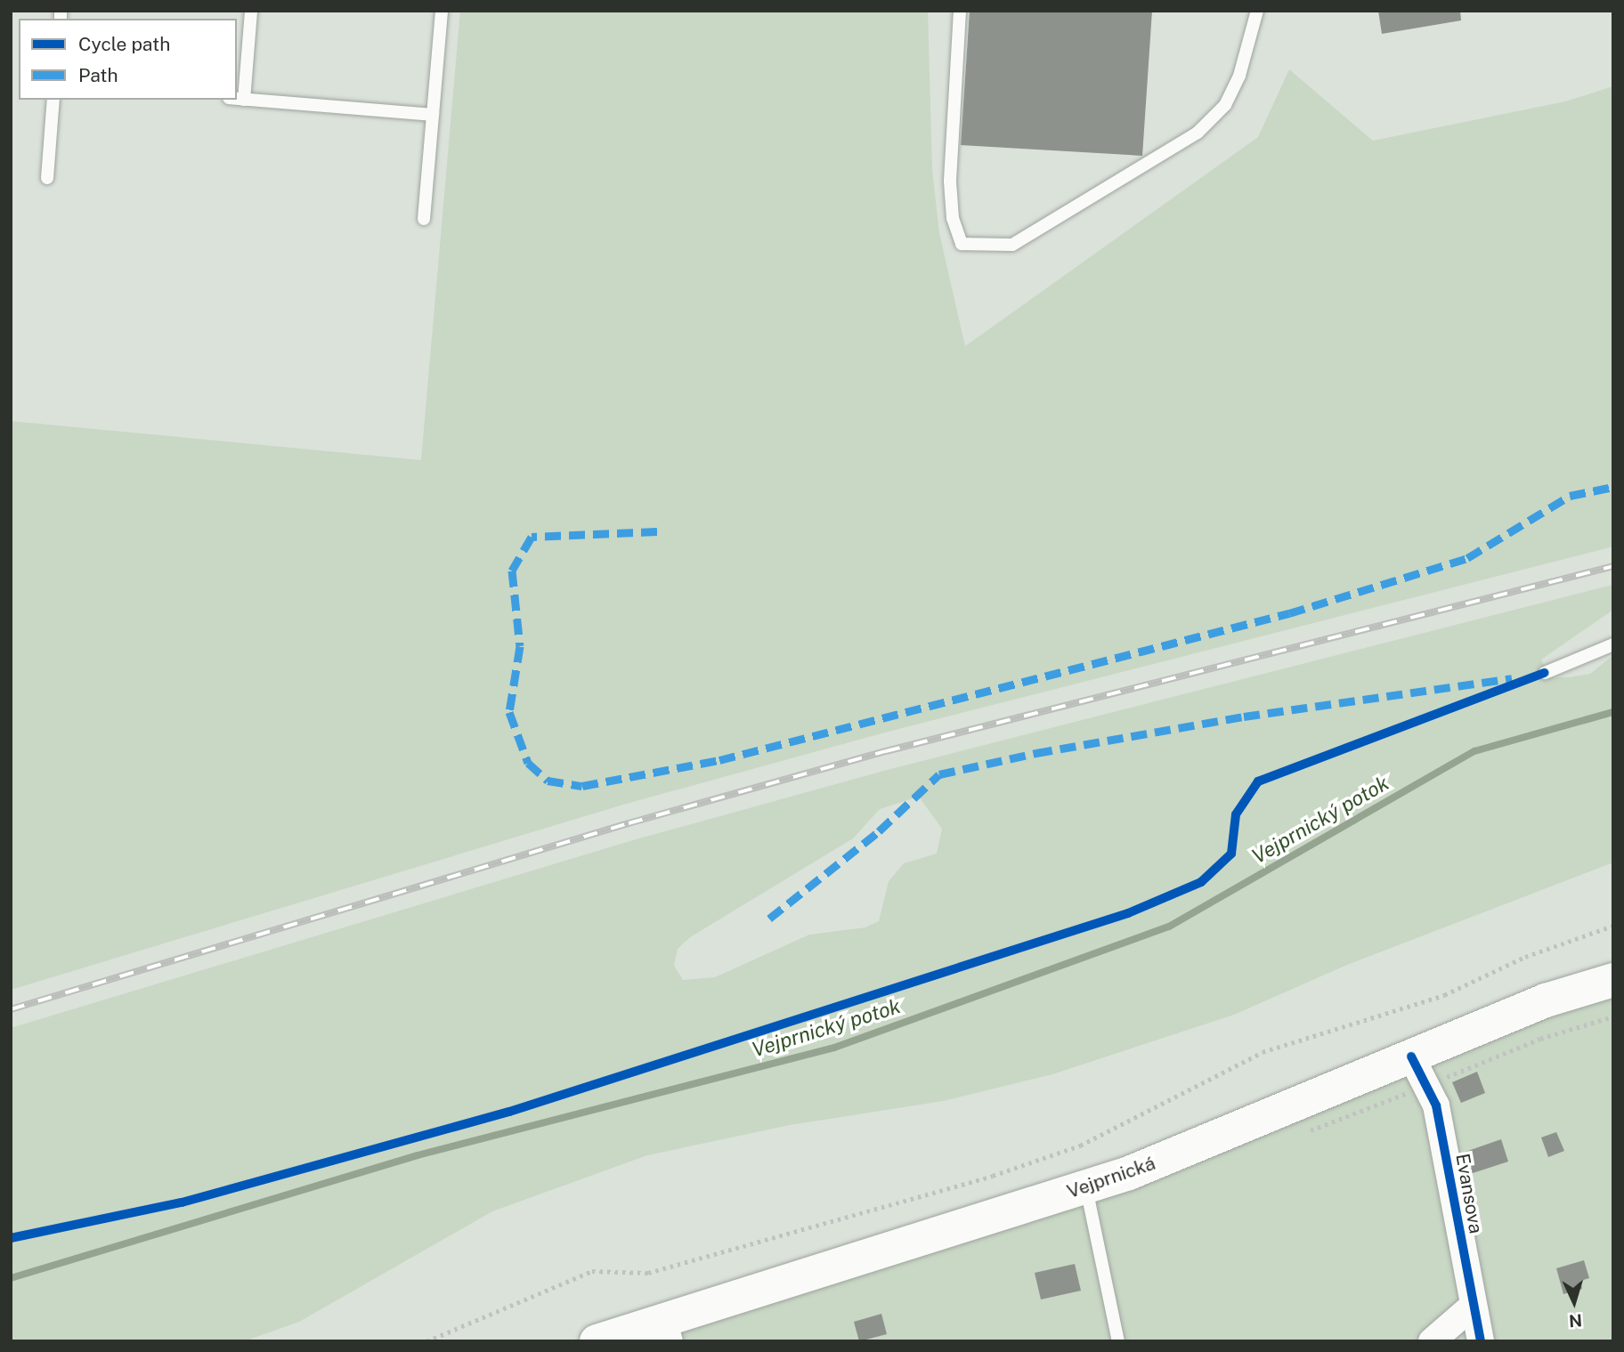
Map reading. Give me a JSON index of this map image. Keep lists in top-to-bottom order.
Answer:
{
  "streets": {
    "main road": ["Vejprnická"],
    "street": ["Evansova"]
  },
  "crossings": [
    ["Vejprnická", "Evansova"]
  ],
  "water": ["Vejprnický potok"],
  "legend": ["Cycle path", "Path"],
  "north": "bottom"
}
